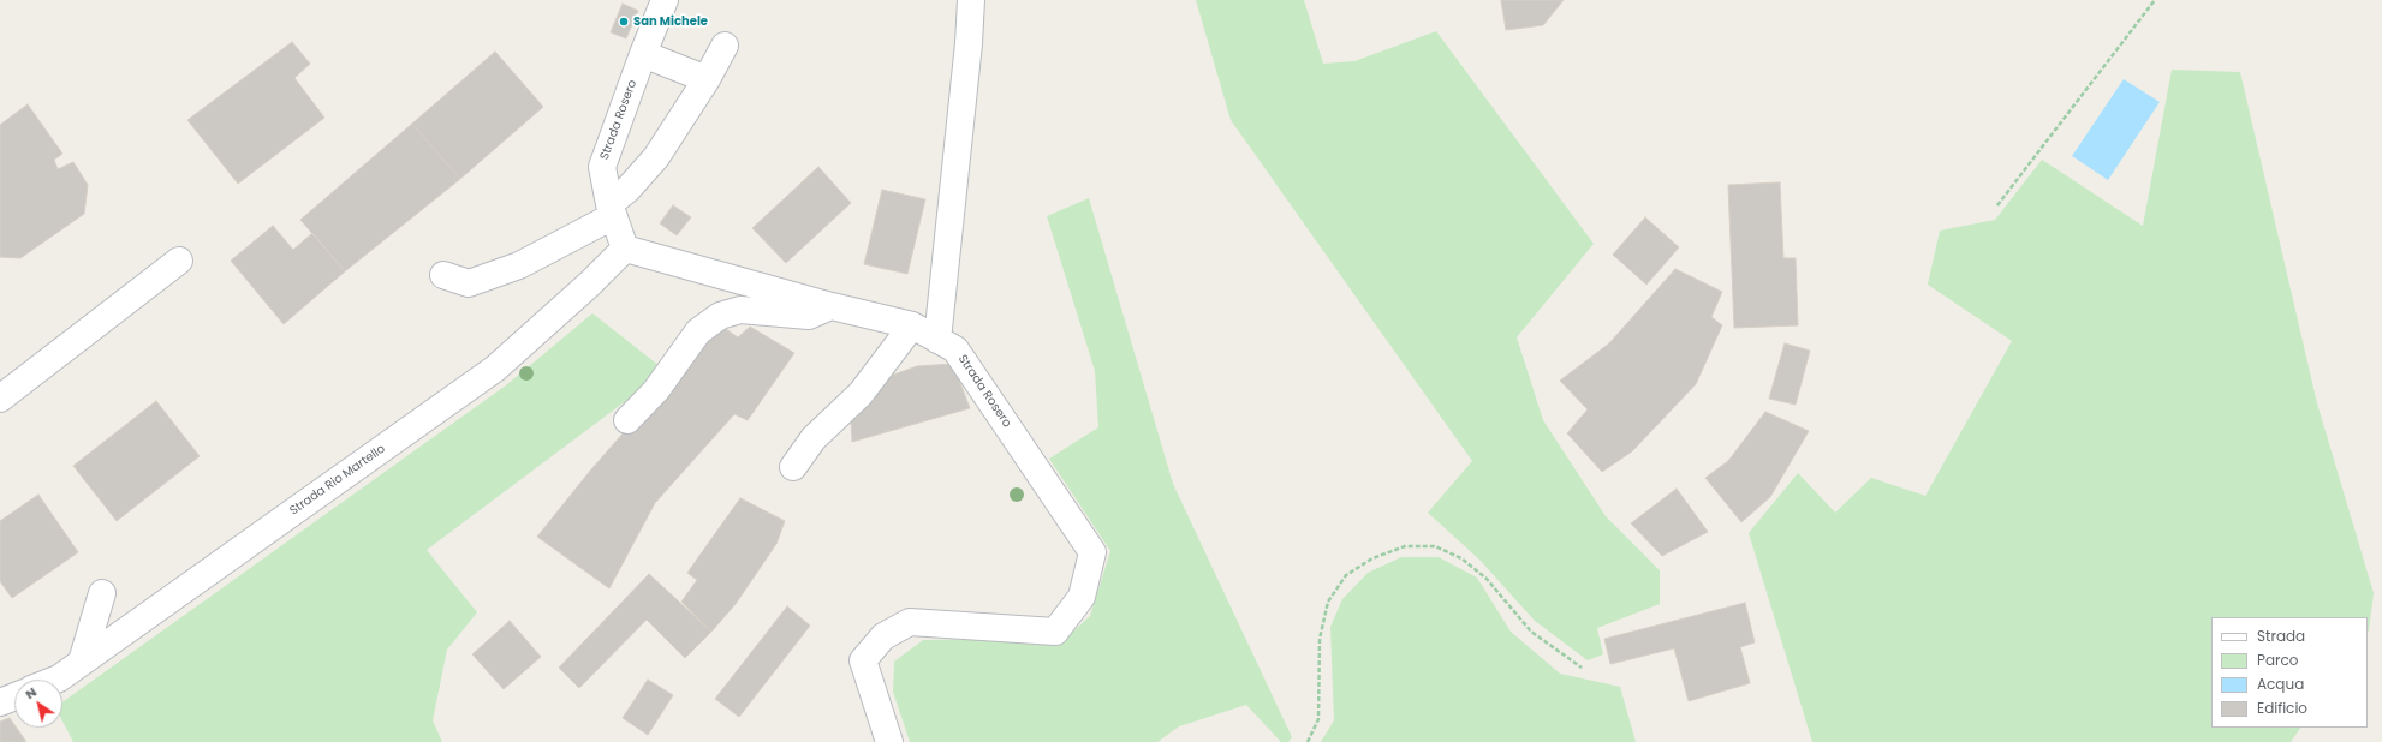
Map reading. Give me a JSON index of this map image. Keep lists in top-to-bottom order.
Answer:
{
  "streets": {
    "street": ["Strada Rosero", "Strada Rio Martello"]
  },
  "crossings": [
    ["Strada Rosero", "Strada Rio Martello"]
  ],
  "places": ["San Michele"],
  "legend": [
    "Strada",
    "Parco",
    "Acqua",
    "Edificio"
  ],
  "north": "top left"
}
